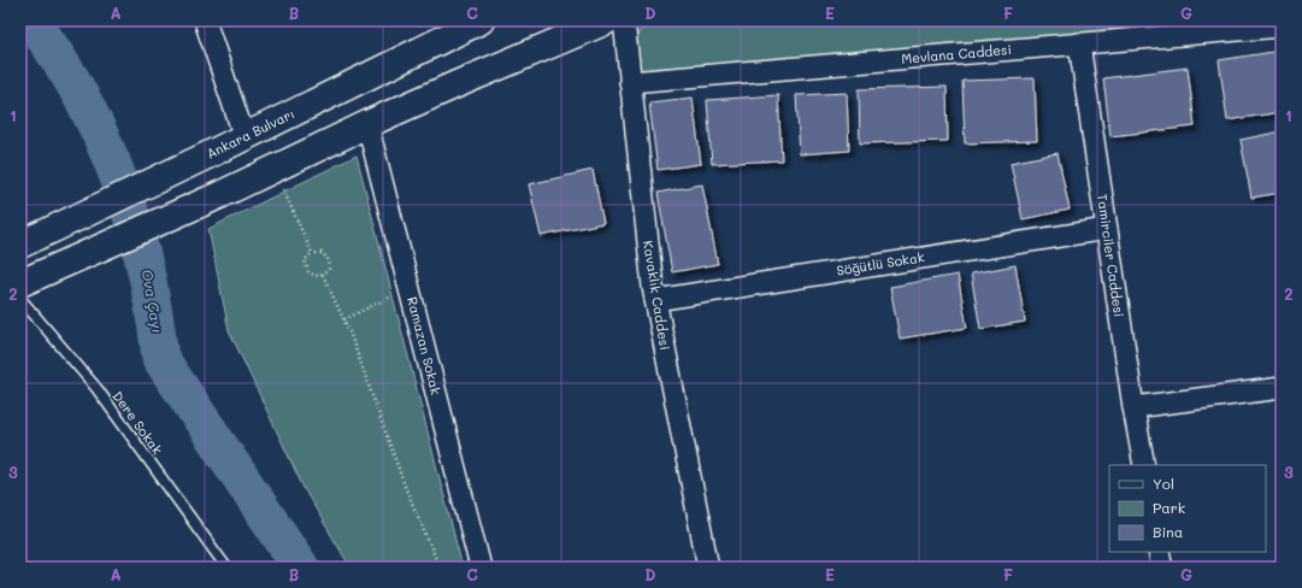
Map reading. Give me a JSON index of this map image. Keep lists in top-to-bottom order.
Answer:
{
  "streets": {
    "main road": ["Ankara Bulvarı"],
    "street": [
      "Mevlana Caddesi",
      "Tamirciler Caddesi",
      "Söğütlü Sokak",
      "Kavaklık Caddesi",
      "Ramazan Sokak"
    ],
    "lane": ["Dere Sokak"]
  },
  "crossings": [
    ["Mevlana Caddesi", "Tamirciler Caddesi"],
    ["Mevlana Caddesi", "Kavaklık Caddesi"],
    ["Tamirciler Caddesi", "Söğütlü Sokak"],
    ["Söğütlü Sokak", "Kavaklık Caddesi"]
  ],
  "water": ["Ova Çayı"],
  "legend": ["Yol", "Park", "Bina"],
  "grid": {
    "columns": [
      "A",
      "B",
      "C",
      "D",
      "E",
      "F",
      "G"
    ],
    "rows": ["1", "2", "3"]
  }
}
